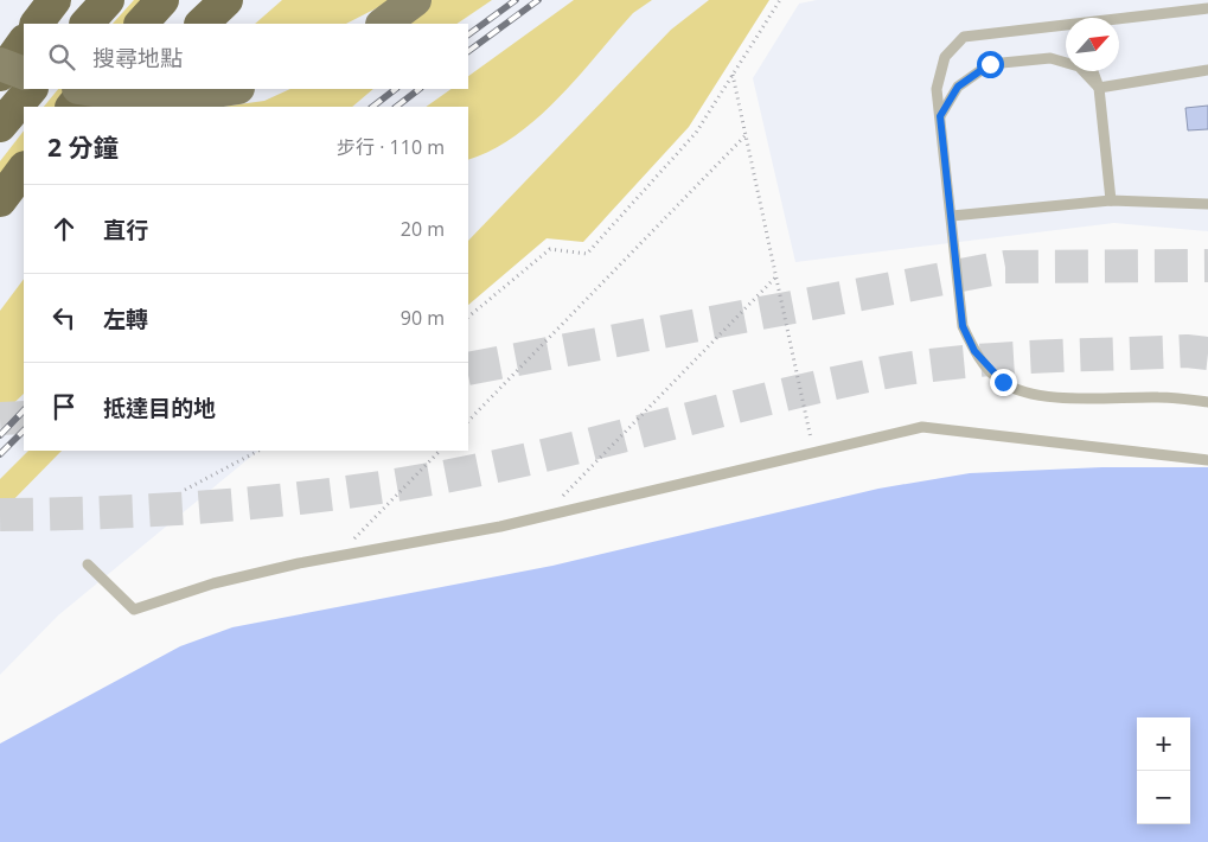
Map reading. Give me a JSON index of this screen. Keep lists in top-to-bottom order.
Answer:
{
  "north": "top right",
  "page": {
    "search": "搜尋地點",
    "heading": ["2 分鐘", "步行 · 110 m"],
    "list": [
      ["直行", "20 m"],
      ["左轉", "90 m"],
      "抵達目的地"
    ],
    "map_buttons": ["+", "−"]
  }
}
